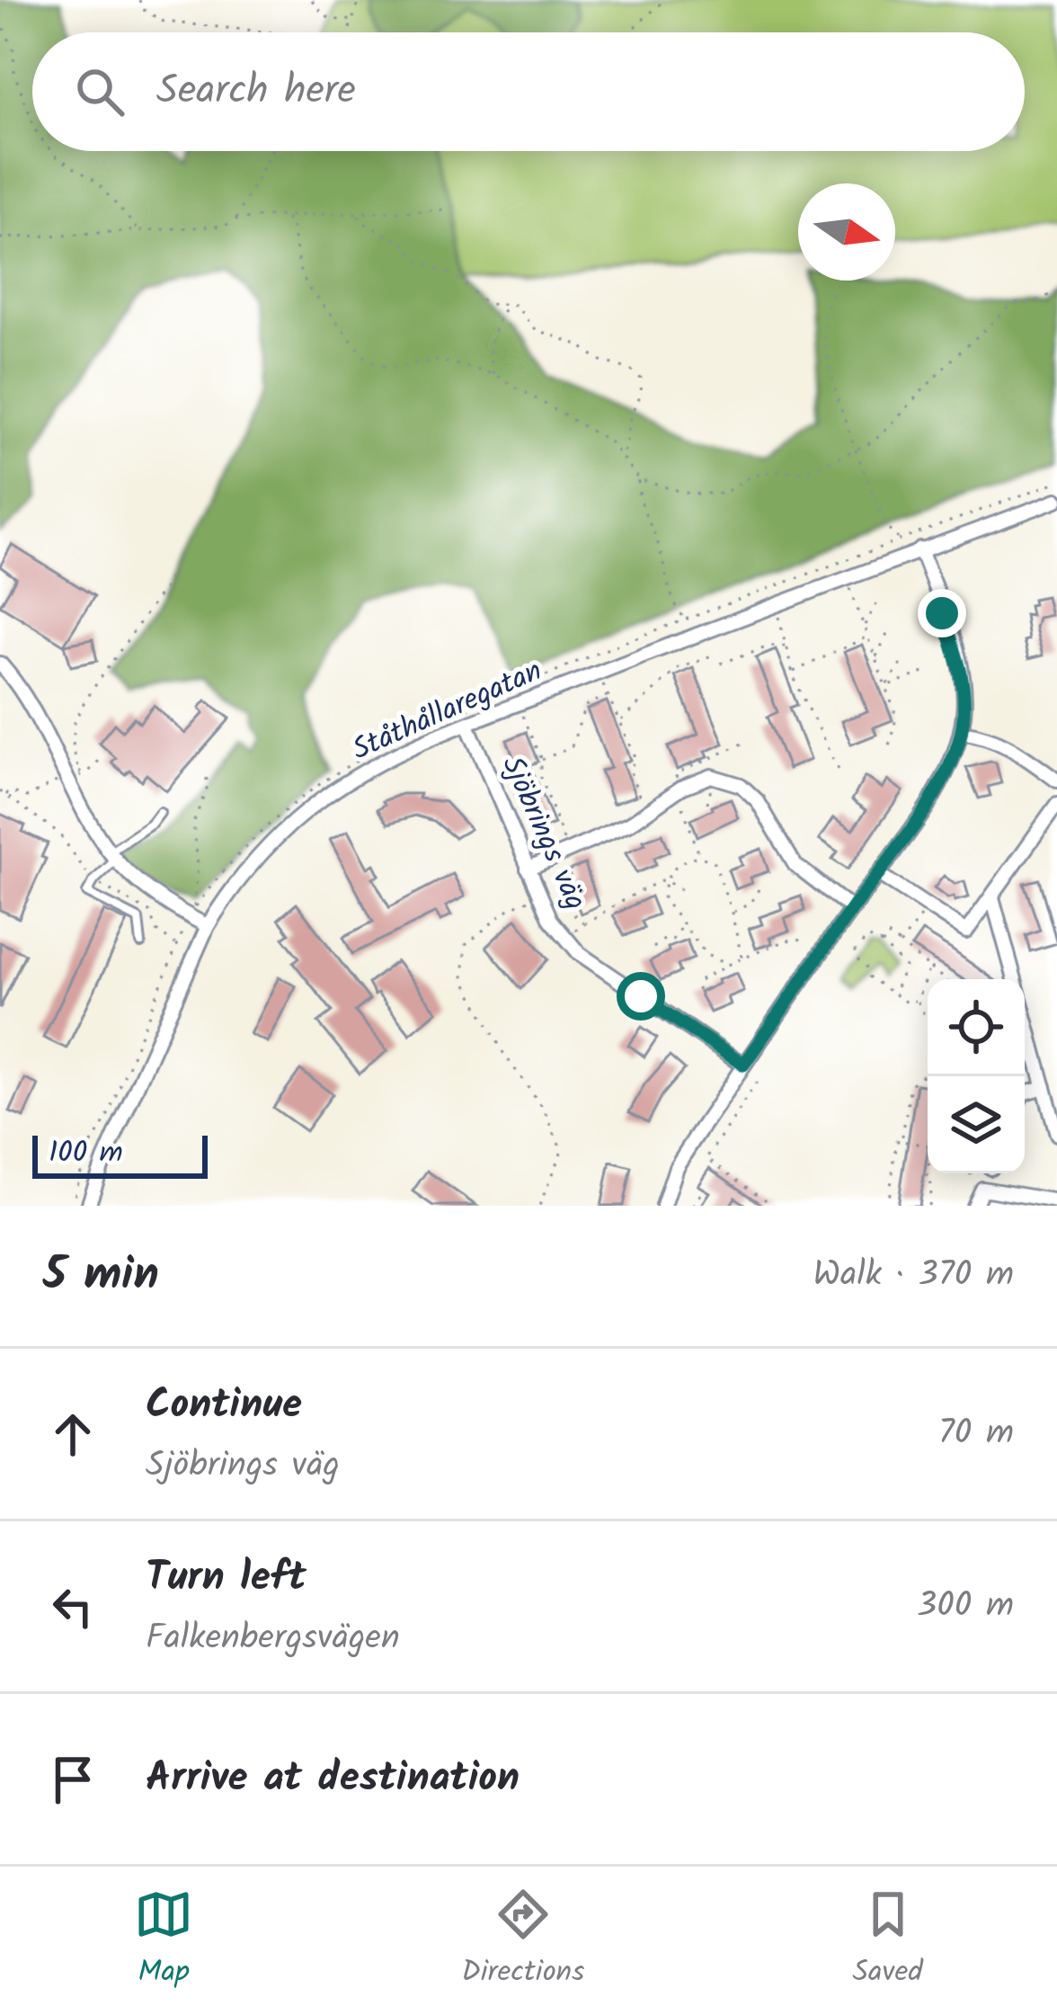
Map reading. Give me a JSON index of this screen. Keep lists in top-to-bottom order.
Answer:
{
  "streets": {
    "street": ["Ståthållaregatan", "Sjöbrings väg"]
  },
  "crossings": [
    ["Ståthållaregatan", "Sjöbrings väg"]
  ],
  "scale_bar": "100 m",
  "north": "right",
  "page": {
    "search": "Search here",
    "scale": "100 m",
    "heading": ["5 min", "Walk · 370 m"],
    "list": [
      ["Continue", "Sjöbrings väg", "70 m"],
      ["Turn left", "Falkenbergsvägen", "300 m"],
      "Arrive at destination"
    ],
    "nav": ["Map", "Directions", "Saved"]
  }
}
